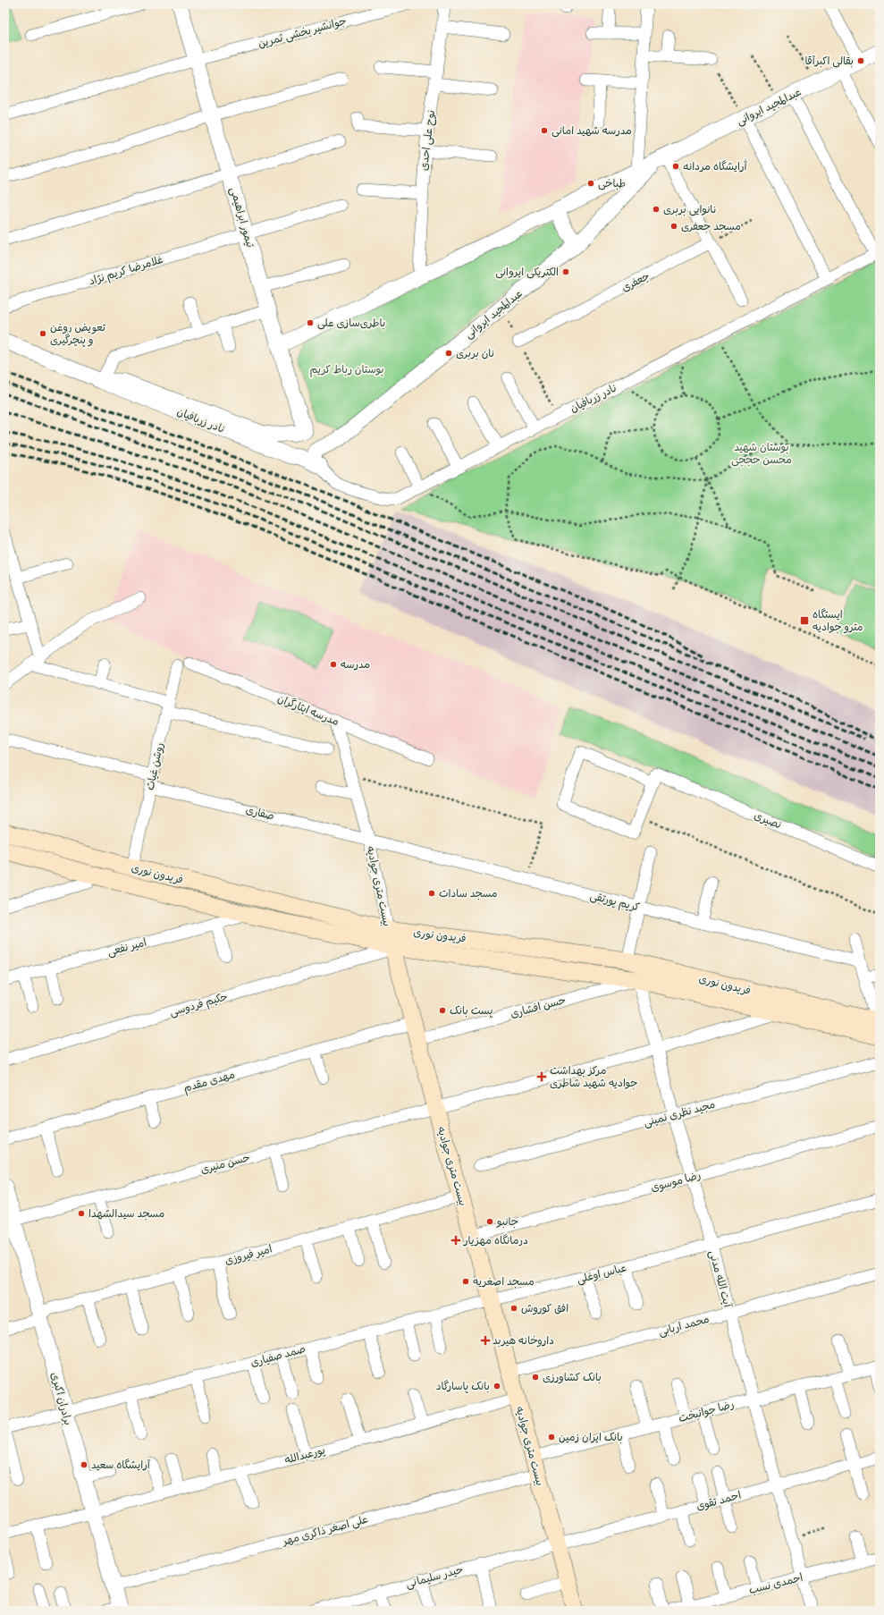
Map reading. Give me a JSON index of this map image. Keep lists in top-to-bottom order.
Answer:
{
  "streets": {
    "main road": ["فریدون نوری", "بیست متری جوادیه"],
    "street": [
      "جوانشیر بخشی ثمرین",
      "عبدالمجید ایروانی",
      "نوح علی احدی",
      "تیمور ابراهیمی",
      "غلامرضا کریم نژاد",
      "جعفری",
      "نادر زربافیان",
      "مدرسه ایثارگران",
      "روشن غیاث",
      "صفاری",
      "نصیری",
      "کریم پورتقی",
      "امیر نفعی",
      "حکیم فردوسی",
      "حسن افشاری",
      "مهدی مقدم",
      "مجید نظری نمینی",
      "حسن منیری",
      "رضا موسوی",
      "امیر فیروزی",
      "عباس اوغلی",
      "آیت‌ الله مدنی",
      "محمد اربابی",
      "صمد صفیاری",
      "برادران اکبری",
      "رضا جوانبخت",
      "پورعبدالله",
      "احمد تقوی",
      "علی اصغر ذاکری مهر",
      "حیدر سلیمانی",
      "احمدی نسب"
    ]
  },
  "crossings": [
    ["جوانشیر بخشی ثمرین", "تیمور ابراهیمی"],
    ["عبدالمجید ایروانی", "نوح علی احدی"],
    ["عبدالمجید ایروانی", "تیمور ابراهیمی"],
    ["عبدالمجید ایروانی", "نادر زربافیان"],
    ["تیمور ابراهیمی", "غلامرضا کریم نژاد"],
    ["تیمور ابراهیمی", "نادر زربافیان"],
    ["مدرسه ایثارگران", "بیست متری جوادیه"],
    ["روشن غیاث", "صفاری"],
    ["روشن غیاث", "فریدون نوری"],
    ["صفاری", "بیست متری جوادیه"],
    ["صفاری", "کریم پورتقی"],
    ["فریدون نوری", "بیست متری جوادیه"],
    ["فریدون نوری", "امیر نفعی"],
    ["فریدون نوری", "حکیم فردوسی"],
    ["فریدون نوری", "حسن افشاری"],
    ["فریدون نوری", "حسن منیری"],
    ["فریدون نوری", "آیت‌ الله مدنی"],
    ["بیست متری جوادیه", "کریم پورتقی"],
    ["بیست متری جوادیه", "حکیم فردوسی"],
    ["بیست متری جوادیه", "حسن افشاری"],
    ["بیست متری جوادیه", "مهدی مقدم"],
    ["بیست متری جوادیه", "حسن منیری"],
    ["بیست متری جوادیه", "رضا موسوی"],
    ["بیست متری جوادیه", "امیر فیروزی"],
    ["بیست متری جوادیه", "عباس اوغلی"],
    ["بیست متری جوادیه", "محمد اربابی"],
    ["بیست متری جوادیه", "صمد صفیاری"],
    ["بیست متری جوادیه", "رضا جوانبخت"],
    ["بیست متری جوادیه", "پورعبدالله"],
    ["بیست متری جوادیه", "احمد تقوی"],
    ["بیست متری جوادیه", "علی اصغر ذاکری مهر"],
    ["بیست متری جوادیه", "حیدر سلیمانی"],
    ["حسن افشاری", "آیت‌ الله مدنی"],
    ["مجید نظری نمینی", "آیت‌ الله مدنی"],
    ["حسن منیری", "آیت‌ الله مدنی"],
    ["حسن منیری", "برادران اکبری"],
    ["رضا موسوی", "آیت‌ الله مدنی"],
    ["امیر فیروزی", "برادران اکبری"],
    ["عباس اوغلی", "آیت‌ الله مدنی"],
    ["عباس اوغلی", "صمد صفیاری"],
    ["آیت‌ الله مدنی", "محمد اربابی"],
    ["آیت‌ الله مدنی", "رضا جوانبخت"],
    ["آیت‌ الله مدنی", "احمد تقوی"],
    ["آیت‌ الله مدنی", "احمدی نسب"],
    ["صمد صفیاری", "برادران اکبری"],
    ["برادران اکبری", "پورعبدالله"],
    ["برادران اکبری", "علی اصغر ذاکری مهر"],
    ["احمد تقوی", "حیدر سلیمانی"]
  ],
  "parks": ["بوستان رباط کریم", "بوستان شهید محسن حججی"],
  "places": {
    "other": [
      "بقالی اکبرآقا",
      "مدرسه شهید امانی",
      "آٰرایشگاه مردانه",
      "طباخی",
      "نانوایی بربری",
      "مسجد جعفری",
      "الکتریکی ایروانی",
      "باطری‌سازی علی",
      "تعویض روغن و پنچرگیری",
      "نان بربری",
      "مدرسه",
      "مسجد سادات",
      "پست بانک",
      "مسجد سیدالشهدا",
      "جانبو",
      "مسجد اصغریه",
      "افق کوروش",
      "بانک کشاورزی",
      "بانک پاسارگاد",
      "بانک ایران زمین",
      "آرایشگاه سعید"
    ],
    "transit": ["ایستگاه مترو جوادیه"],
    "health": ["مرکز بهداشت جوادیه شهید شاطری", "درمانگاه مهزیار", "داروخانه هیربد"]
  }
}
